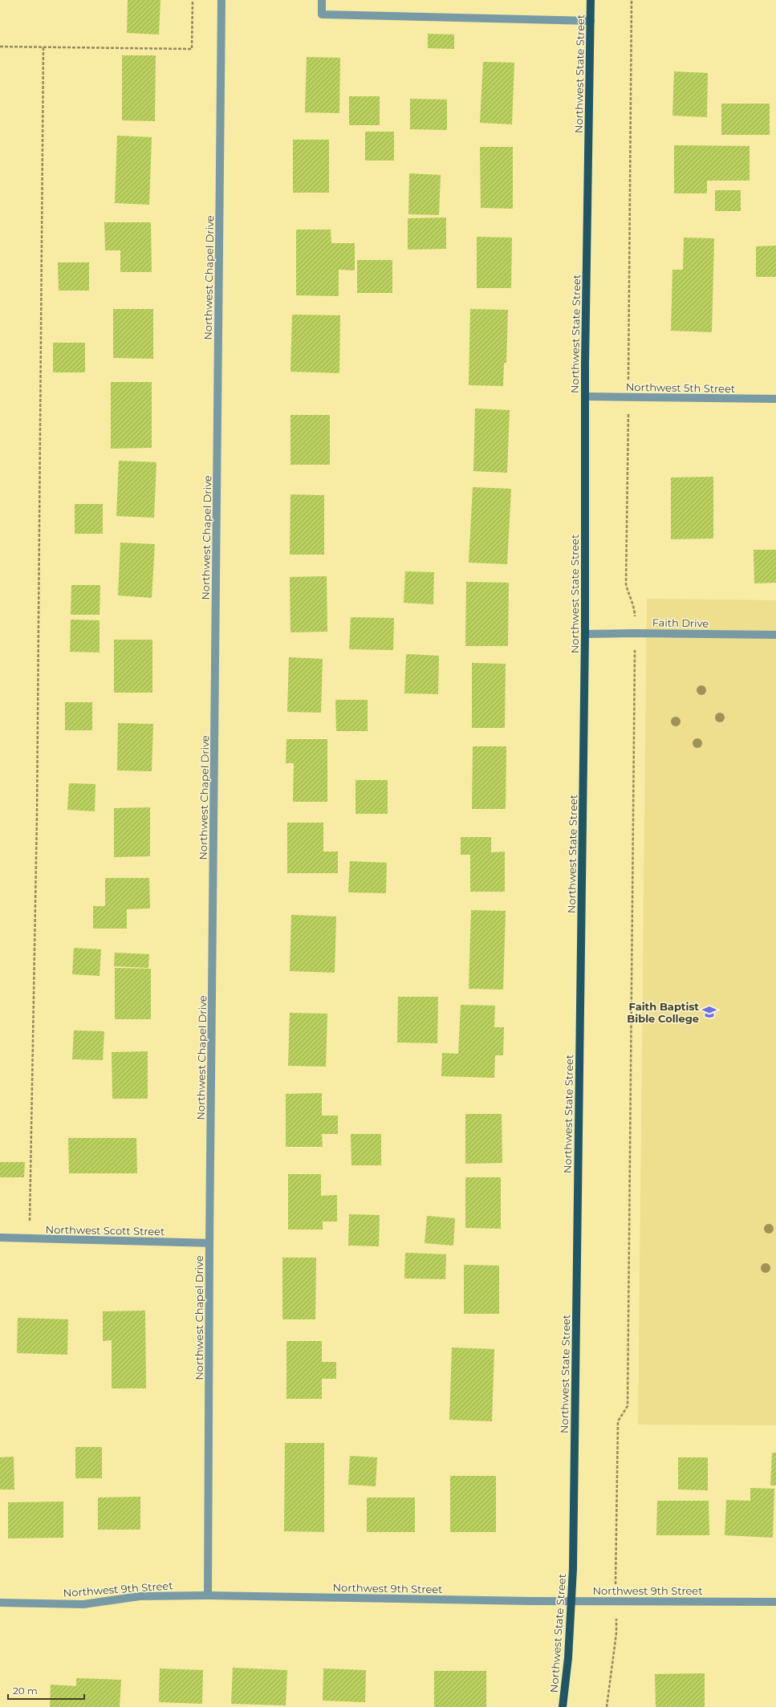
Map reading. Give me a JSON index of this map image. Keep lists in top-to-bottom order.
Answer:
{
  "streets": {
    "main road": ["Northwest State Street"],
    "street": [
      "Northwest Chapel Drive",
      "Northwest 5th Street",
      "Faith Drive",
      "Northwest Scott Street",
      "Northwest 9th Street"
    ]
  },
  "crossings": [
    ["Northwest State Street", "Northwest 5th Street"],
    ["Northwest State Street", "Faith Drive"],
    ["Northwest State Street", "Northwest 9th Street"],
    ["Northwest Chapel Drive", "Northwest Scott Street"],
    ["Northwest Chapel Drive", "Northwest 9th Street"]
  ],
  "places": {
    "school or university": ["Faith Baptist Bible College"]
  },
  "scale_bar": "20 m"
}
